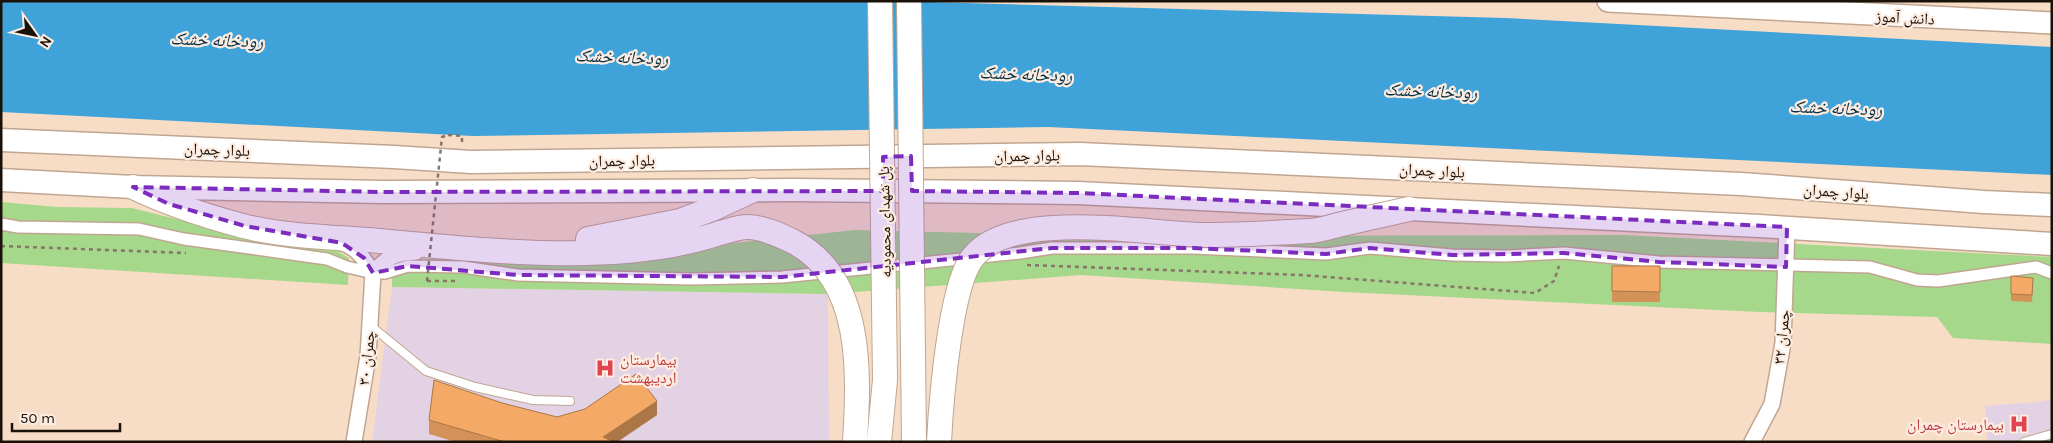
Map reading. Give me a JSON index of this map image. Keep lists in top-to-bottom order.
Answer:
{
  "streets": {
    "highway": ["پل شهدای محمودیه"],
    "main road": ["دانش آموز", "بلوار چمران"],
    "street": ["۳۲ چمران", "۳۰ چمران"]
  },
  "crossings": [
    ["بلوار چمران", "۳۲ چمران"]
  ],
  "water": ["رودخانه خشک"],
  "places": {
    "hospital": ["بیمارستان اردیبهشت", "بیمارستان چمران"]
  },
  "scale_bar": "50 m",
  "north": "bottom right"
}
